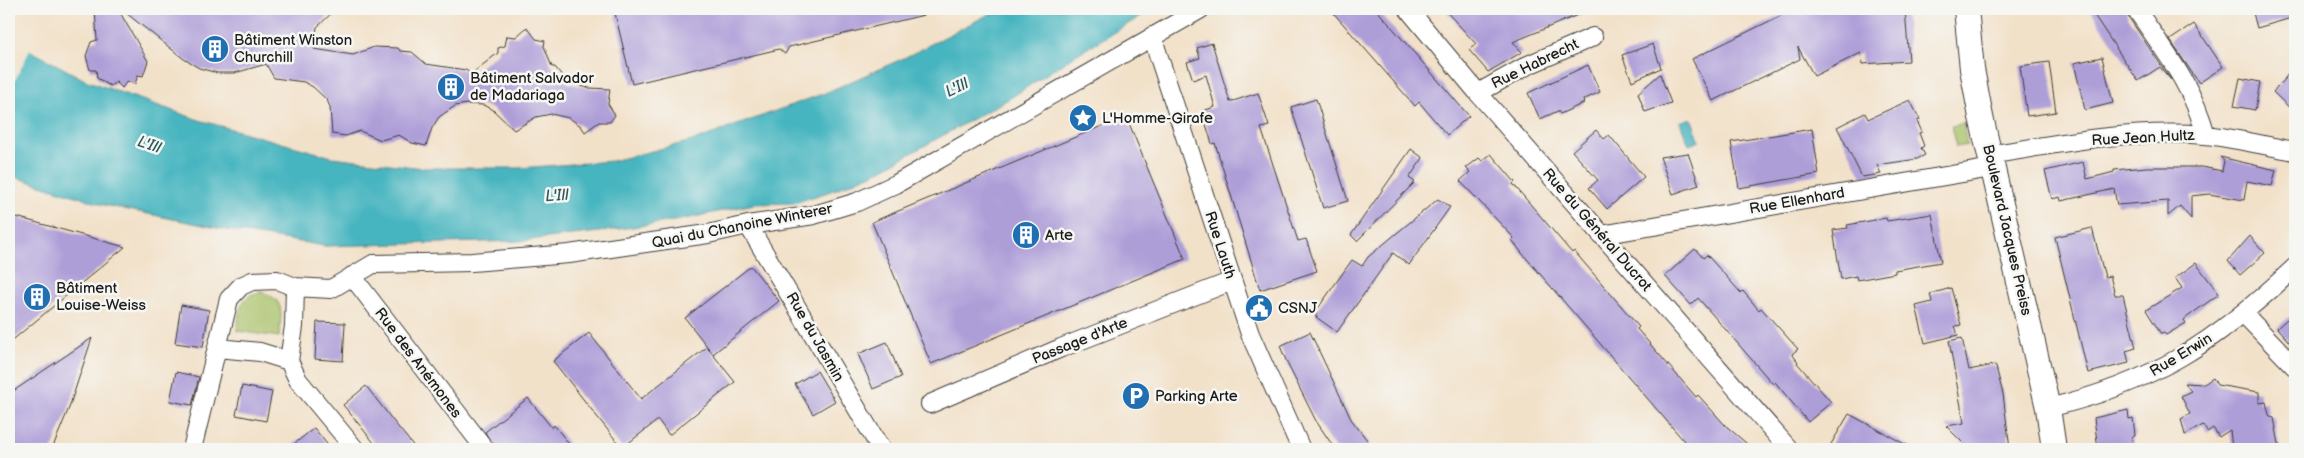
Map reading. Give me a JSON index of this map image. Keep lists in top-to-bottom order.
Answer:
{
  "streets": {
    "main road": ["Boulevard Jacques Preiss"],
    "street": [
      "Rue Habrecht",
      "Rue Jean Hultz",
      "Rue Ellenhard",
      "Quai du Chanoine Winterer",
      "Rue du Général Ducrot",
      "Rue Lauth",
      "Rue du Jasmin",
      "Passage d'Arte",
      "Rue Erwin",
      "Rue des Anémones"
    ]
  },
  "crossings": [
    ["Rue Habrecht", "Rue du Général Ducrot"],
    ["Rue Jean Hultz", "Rue Ellenhard"],
    ["Rue Jean Hultz", "Boulevard Jacques Preiss"],
    ["Rue Ellenhard", "Rue du Général Ducrot"],
    ["Rue Ellenhard", "Boulevard Jacques Preiss"],
    ["Quai du Chanoine Winterer", "Rue Lauth"],
    ["Quai du Chanoine Winterer", "Rue du Jasmin"],
    ["Quai du Chanoine Winterer", "Rue des Anémones"],
    ["Boulevard Jacques Preiss", "Rue Erwin"],
    ["Rue Lauth", "Passage d'Arte"]
  ],
  "water": ["L'Ill"],
  "places": {
    "building": [
      "Bâtiment Winston Churchill",
      "Bâtiment Salvador de Madariaga",
      "Arte",
      "Bâtiment Louise-Weiss"
    ],
    "place": ["L'Homme-Girafe"],
    "public building": ["CSNJ"],
    "parking": ["Parking Arte"]
  }
}
